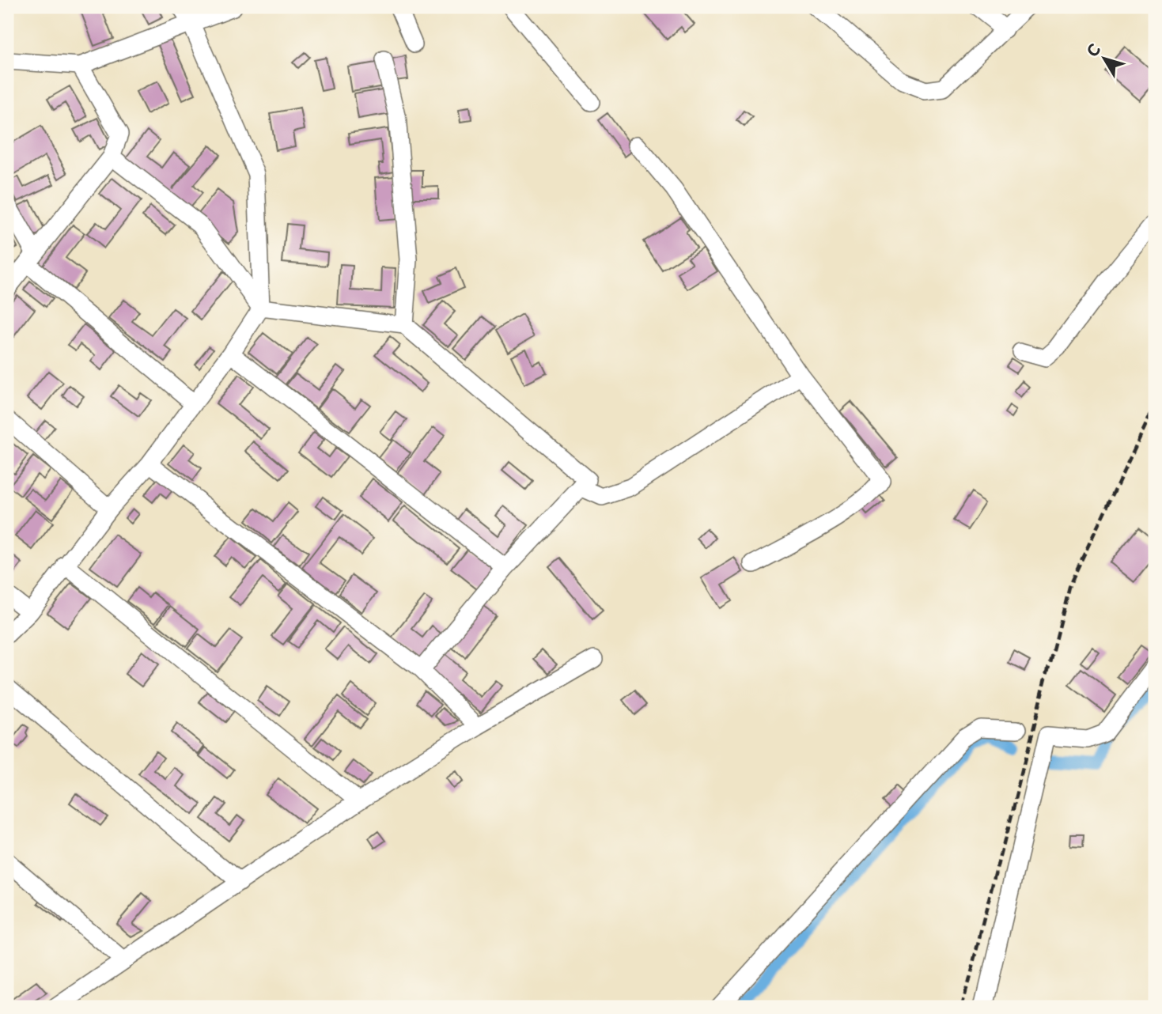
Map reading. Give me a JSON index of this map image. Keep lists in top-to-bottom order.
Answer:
{
  "north": "top left"
}
